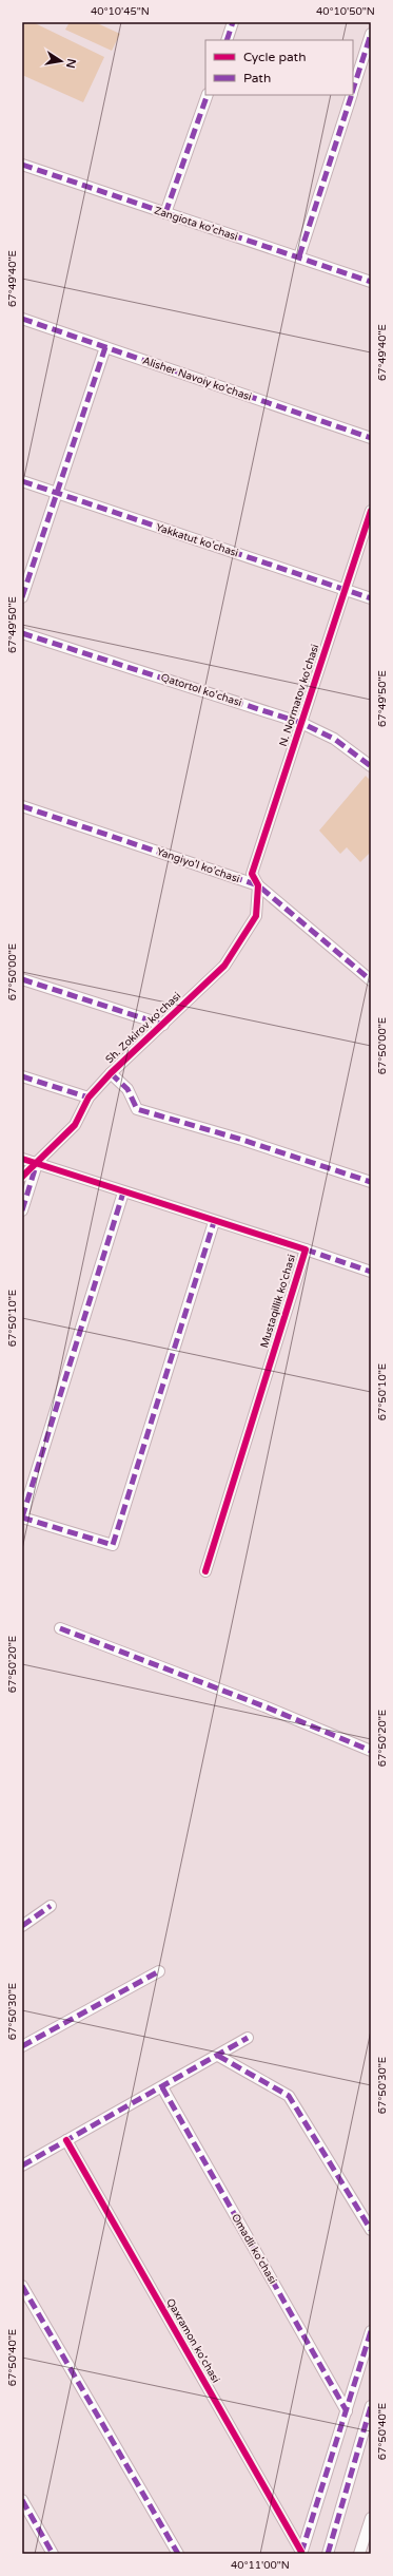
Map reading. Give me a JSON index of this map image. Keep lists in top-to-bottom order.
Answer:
{
  "streets": {
    "street": [
      "Zangiota ko'chasi",
      "Alisher Navoiy ko'chasi",
      "Yakkatut ko'chasi",
      "Qatortol ko'chasi",
      "N. Normatov ko'chasi",
      "Yangiyo'l ko'chasi",
      "Sh. Zokirov ko'chasi",
      "Mustaqillik ko'chasi",
      "Omadli ko'chasi",
      "Qaxramon ko'chasi"
    ]
  },
  "crossings": [
    ["Yakkatut ko'chasi", "N. Normatov ko'chasi"],
    ["Qatortol ko'chasi", "N. Normatov ko'chasi"],
    ["N. Normatov ko'chasi", "Yangiyo'l ko'chasi"],
    ["N. Normatov ko'chasi", "Sh. Zokirov ko'chasi"],
    ["Yangiyo'l ko'chasi", "Sh. Zokirov ko'chasi"],
    ["Sh. Zokirov ko'chasi", "Mustaqillik ko'chasi"]
  ],
  "legend": ["Cycle path", "Path"],
  "north": "right",
  "coordinates": [
    "40°10'45\"N",
    "40°10'50\"N",
    "67°49'40\"E",
    "67°49'50\"E",
    "67°50'00\"E",
    "67°50'10\"E",
    "67°50'20\"E",
    "67°50'30\"E",
    "67°50'40\"E",
    "40°11'00\"N"
  ]
}
